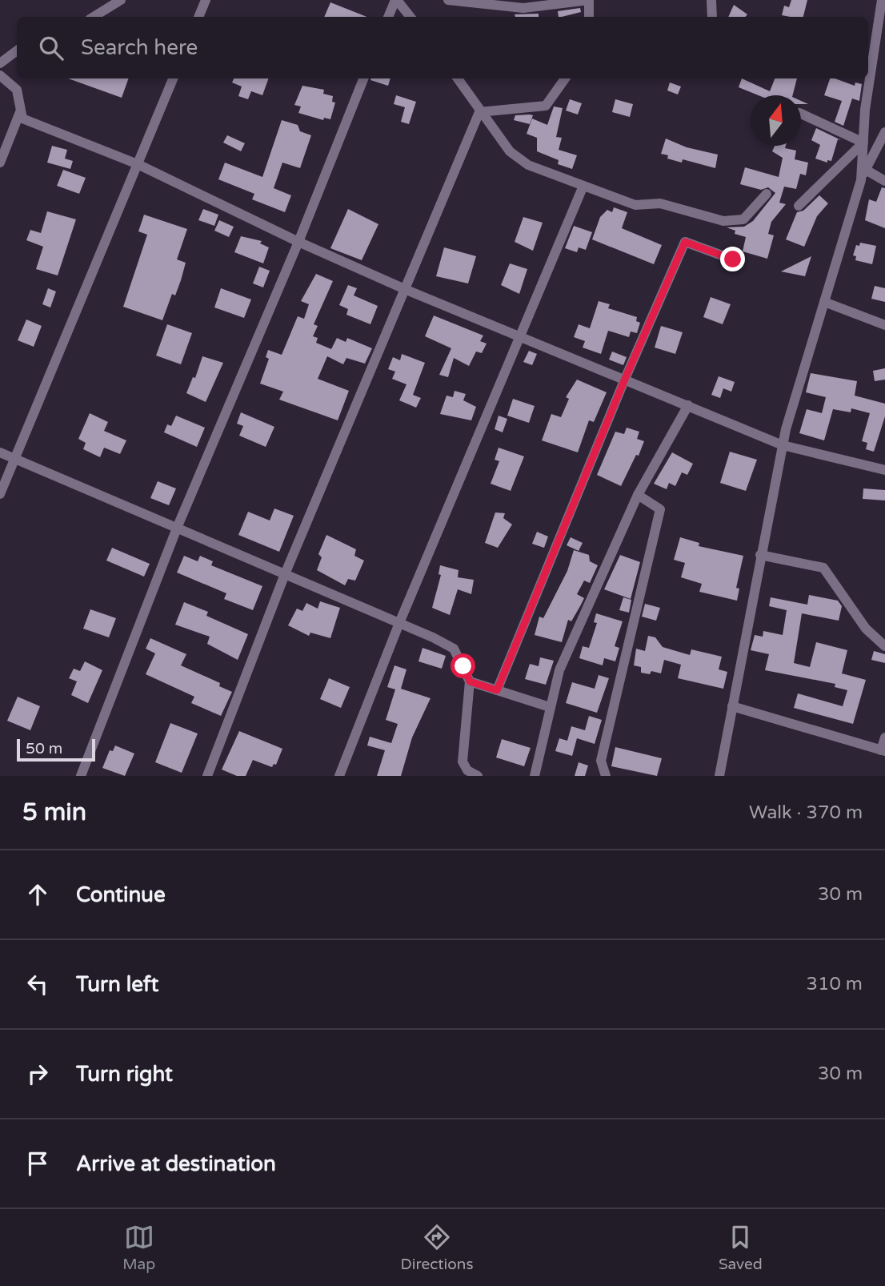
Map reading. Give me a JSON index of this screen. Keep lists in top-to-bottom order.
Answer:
{
  "scale_bar": "50 m",
  "north": "top",
  "page": {
    "search": "Search here",
    "scale": "50 m",
    "heading": ["5 min", "Walk · 370 m"],
    "list": [
      ["Continue", "30 m"],
      ["Turn left", "310 m"],
      ["Turn right", "30 m"],
      "Arrive at destination"
    ],
    "nav": ["Map", "Directions", "Saved"]
  }
}
